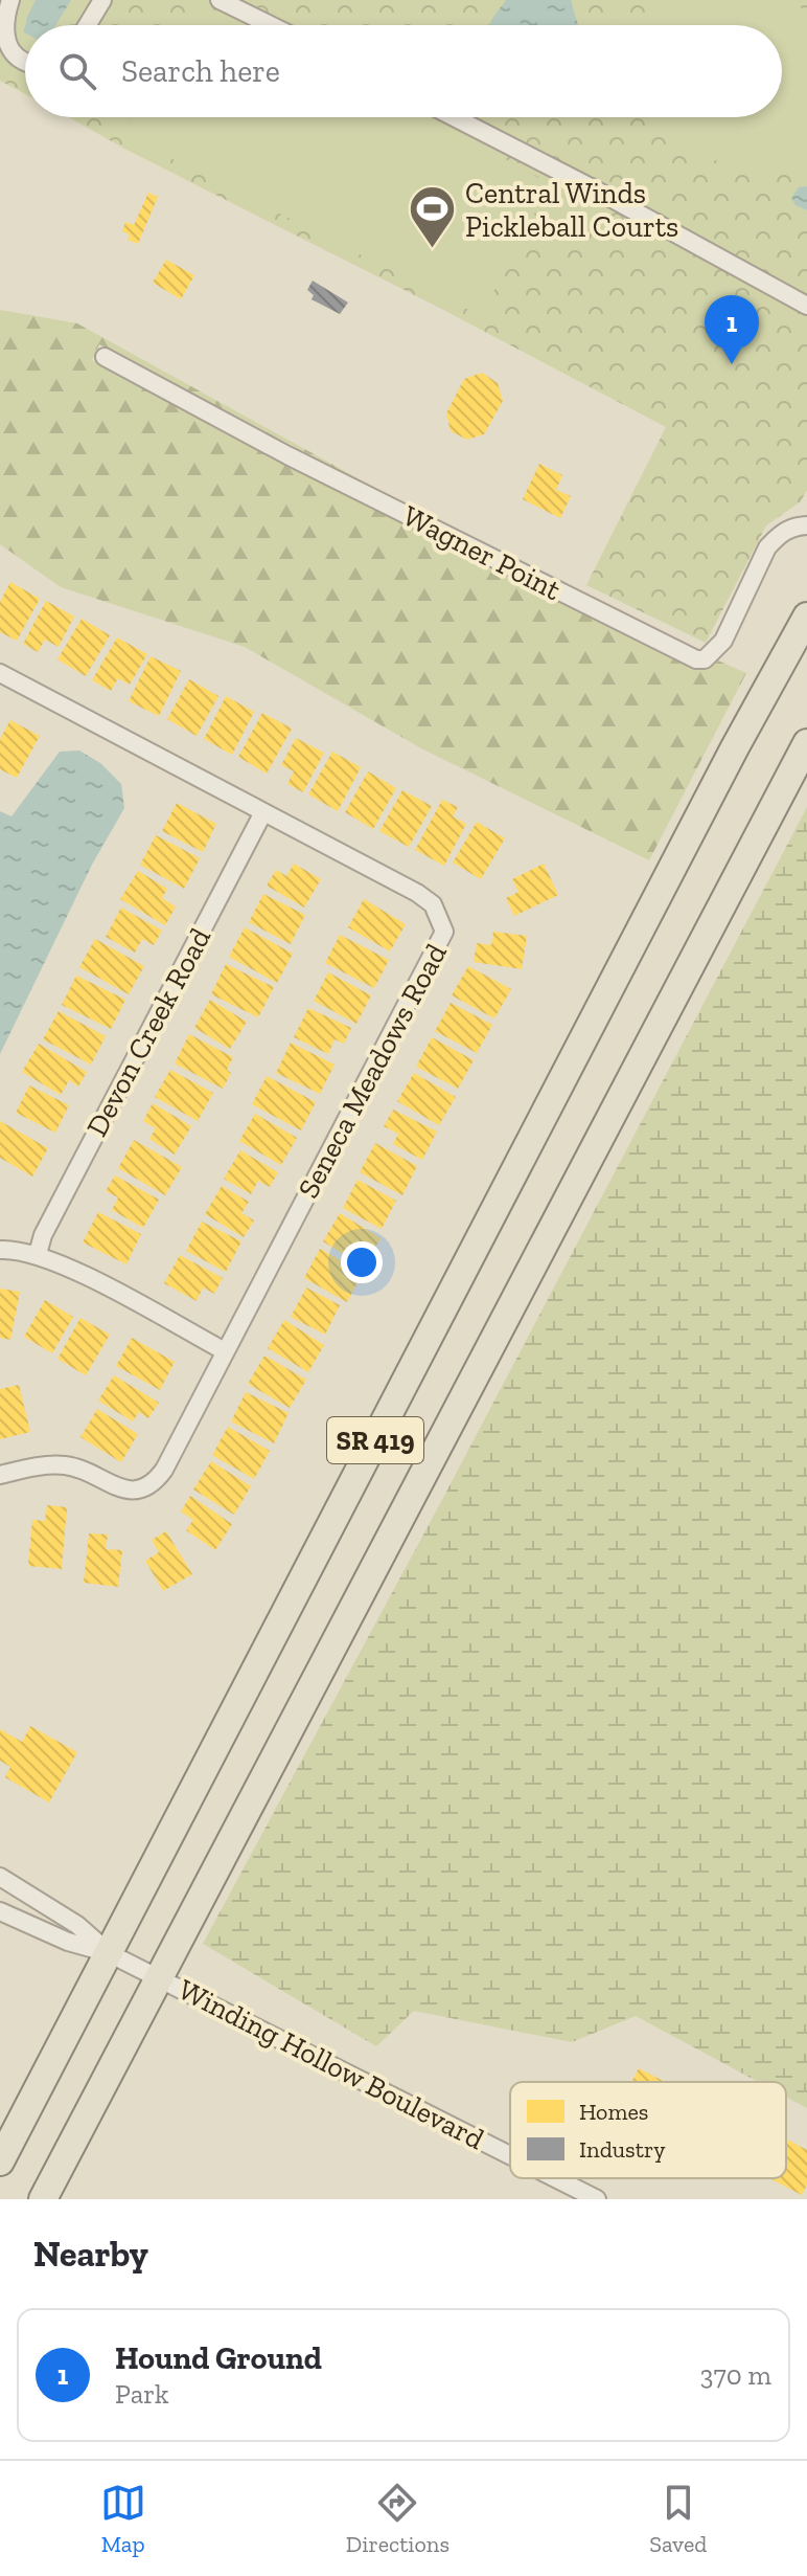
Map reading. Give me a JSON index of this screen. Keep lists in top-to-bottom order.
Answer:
{
  "streets": {
    "main road": ["SR 419"],
    "street": [
      "Wagner Point",
      "Devon Creek Road",
      "Seneca Meadows Road",
      "Winding Hollow Boulevard"
    ]
  },
  "crossings": [
    ["Devon Creek Road", "Seneca Meadows Road"],
    ["SR 419", "Winding Hollow Boulevard"]
  ],
  "places": {
    "sports": ["Central Winds Pickleball Courts"]
  },
  "legend": ["Homes", "Industry"],
  "page": {
    "search": "Search here",
    "pins": "1",
    "heading": "Nearby",
    "list": [
      {
        "mark": "1",
        "name": "Hound Ground",
        "note": "Park",
        "value": "370 m"
      }
    ],
    "nav": ["Map", "Directions", "Saved"]
  }
}
